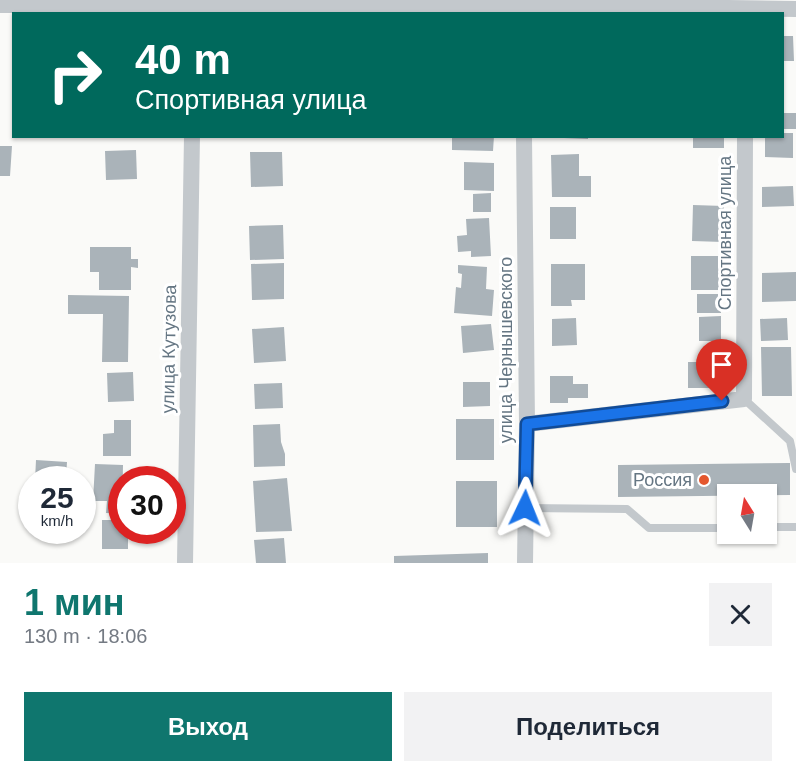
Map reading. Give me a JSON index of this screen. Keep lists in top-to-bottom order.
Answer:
{
  "streets": {
    "street": ["Спортивная улица", "улица Кутузова", "улица Чернышевского"]
  },
  "places": ["Россия"],
  "north": "top",
  "page": {
    "turn": ["40 m", "Спортивная улица"],
    "speed": "25 km/h",
    "limit": "30",
    "heading": ["1 мин", "130 m · 18:06"],
    "buttons": ["Выход", "Поделиться"]
  }
}
